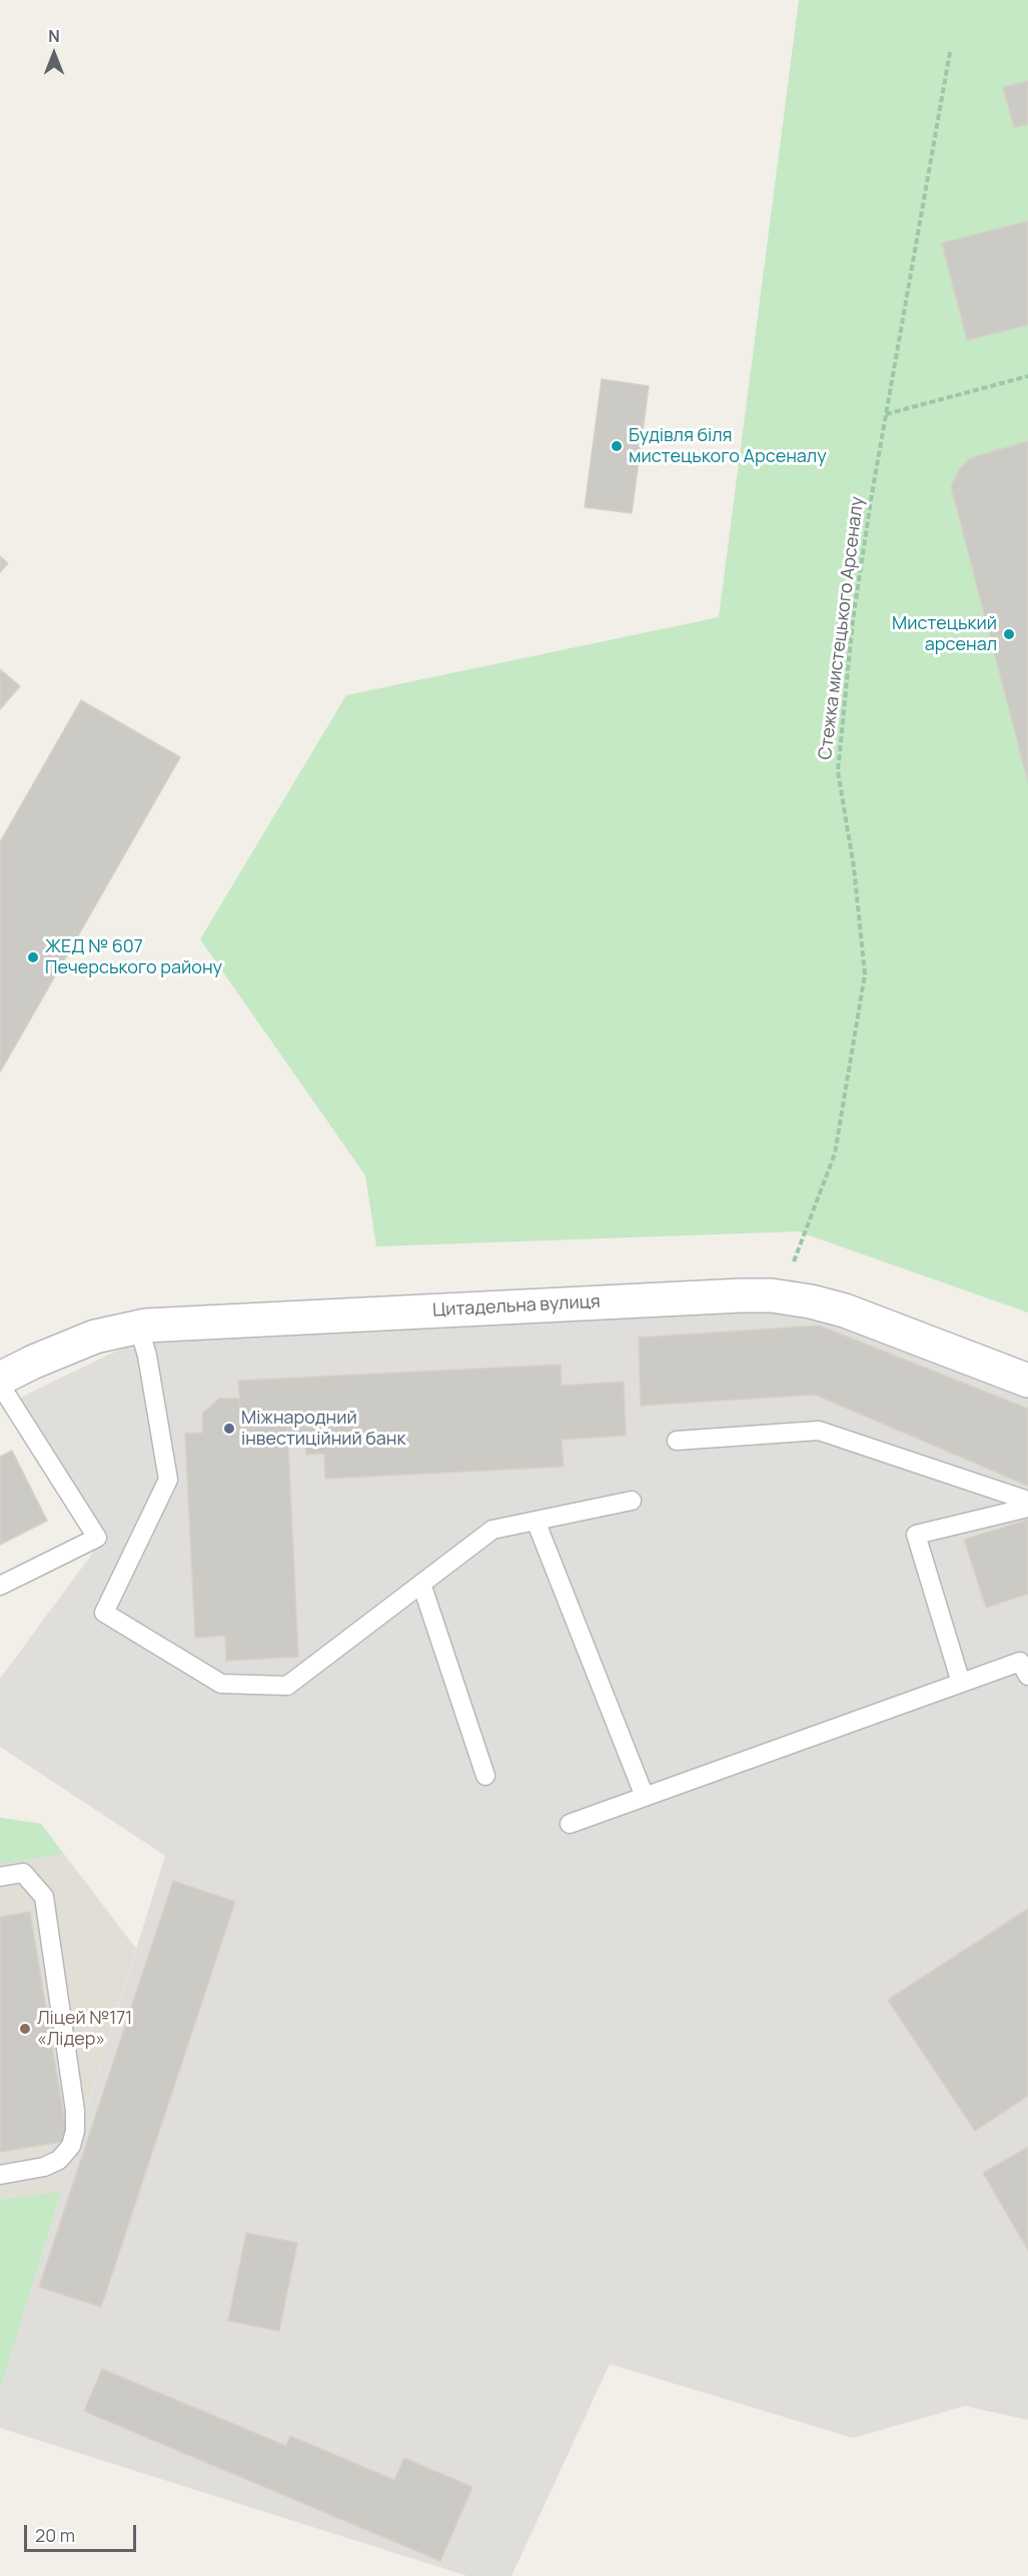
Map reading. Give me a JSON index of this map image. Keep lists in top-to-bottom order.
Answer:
{
  "streets": {
    "street": ["Цитадельна вулиця"],
    "path": ["Стежка мистецького Арсеналу"]
  },
  "places": [
    "Будівля біля мистецького Арсеналу",
    "Мистецький арсенал",
    "ЖЕД № 607 Печерського району",
    "Міжнародний інвестиційний банк",
    "Ліцей №171 «Лідер»"
  ],
  "scale_bar": "20 m",
  "north": "top"
}
